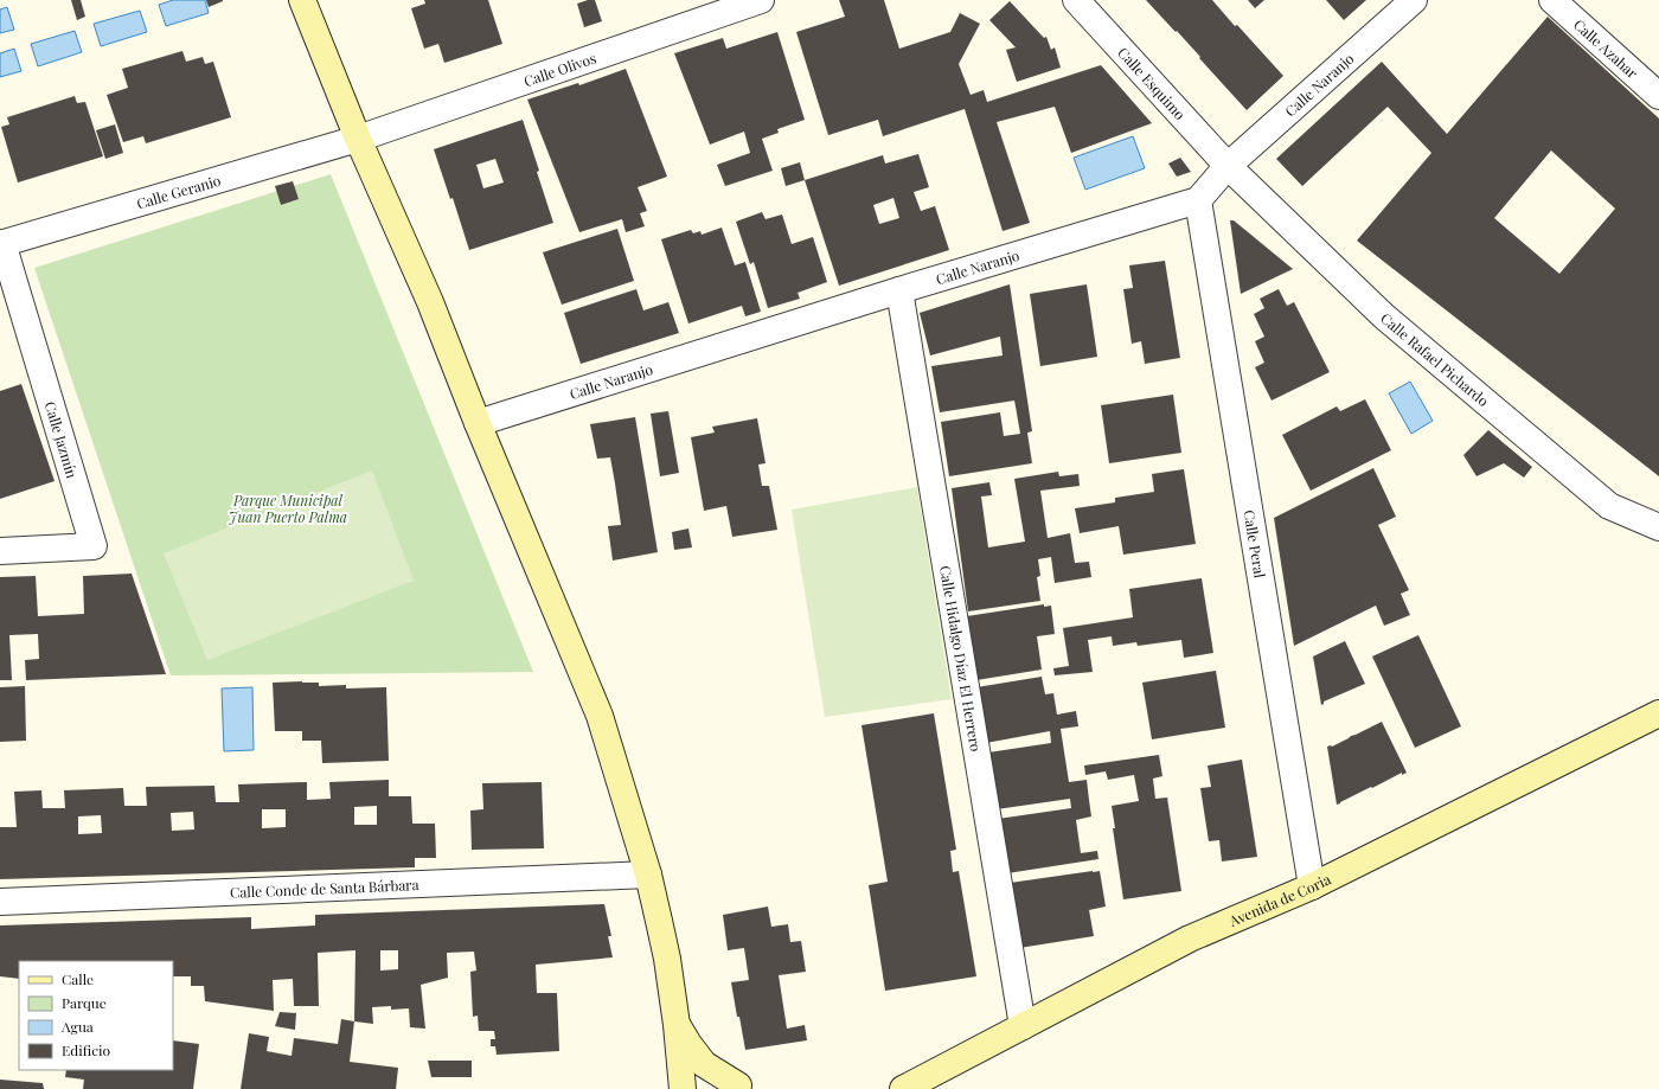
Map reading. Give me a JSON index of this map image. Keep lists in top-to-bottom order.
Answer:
{
  "streets": {
    "main road": ["Avenida de Coria"],
    "street": [
      "Calle Azahar",
      "Calle Olivos",
      "Calle Esquimo",
      "Calle Naranjo",
      "Calle Geranio",
      "Calle Rafael Pichardo",
      "Calle Jazmín",
      "Calle Peral",
      "Calle Hidalgo Díaz El Herrero",
      "Calle Conde de Santa Bárbara"
    ]
  },
  "crossings": [
    ["Calle Olivos", "Calle Geranio"],
    ["Calle Esquimo", "Calle Naranjo"],
    ["Calle Esquimo", "Calle Rafael Pichardo"],
    ["Calle Naranjo", "Calle Rafael Pichardo"],
    ["Calle Naranjo", "Calle Peral"],
    ["Calle Naranjo", "Calle Hidalgo Díaz El Herrero"],
    ["Calle Geranio", "Calle Jazmín"],
    ["Calle Peral", "Avenida de Coria"],
    ["Calle Hidalgo Díaz El Herrero", "Avenida de Coria"]
  ],
  "parks": ["Parque Municipal Juan Puerto Palma"],
  "legend": [
    "Calle",
    "Parque",
    "Agua",
    "Edificio"
  ]
}
